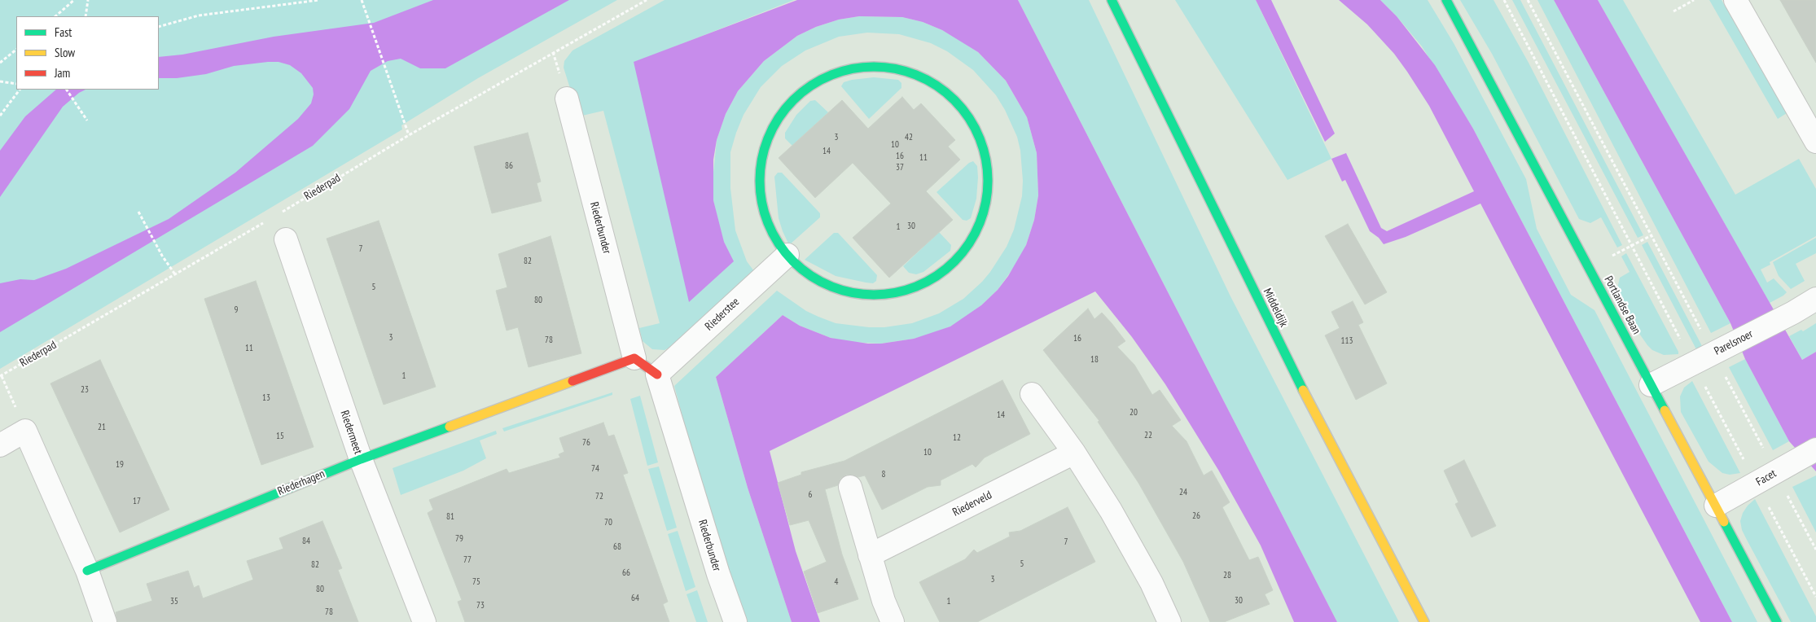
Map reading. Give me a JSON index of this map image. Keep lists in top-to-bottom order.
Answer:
{
  "streets": {
    "street": [
      "Riederbunder",
      "Portlandse Baan",
      "Middeldijk",
      "Riederstee",
      "Parelsnoer",
      "Riedermeet",
      "Facet",
      "Riederhagen",
      "Riederveld"
    ],
    "path": ["Riederpad"]
  },
  "crossings": [
    ["Riederbunder", "Riederstee"],
    ["Riederbunder", "Riederhagen"],
    ["Portlandse Baan", "Parelsnoer"],
    ["Portlandse Baan", "Facet"],
    ["Riedermeet", "Riederhagen"]
  ],
  "house_numbers": [
    "3",
    "42",
    "10",
    "14",
    "16",
    "11",
    "86",
    "37",
    "30",
    "1",
    "7",
    "82",
    "5",
    "80",
    "9",
    "3",
    "16",
    "78",
    "113",
    "11",
    "18",
    "1",
    "23",
    "13",
    "20",
    "14",
    "21",
    "22",
    "15",
    "12",
    "76",
    "10",
    "19",
    "74",
    "8",
    "24",
    "6",
    "72",
    "17",
    "26",
    "81",
    "70",
    "79",
    "84",
    "7",
    "68",
    "77",
    "5",
    "82",
    "66",
    "28",
    "3",
    "75",
    "4",
    "80",
    "64",
    "30",
    "35",
    "1",
    "73",
    "78"
  ],
  "legend": ["Fast", "Slow", "Jam"]
}
